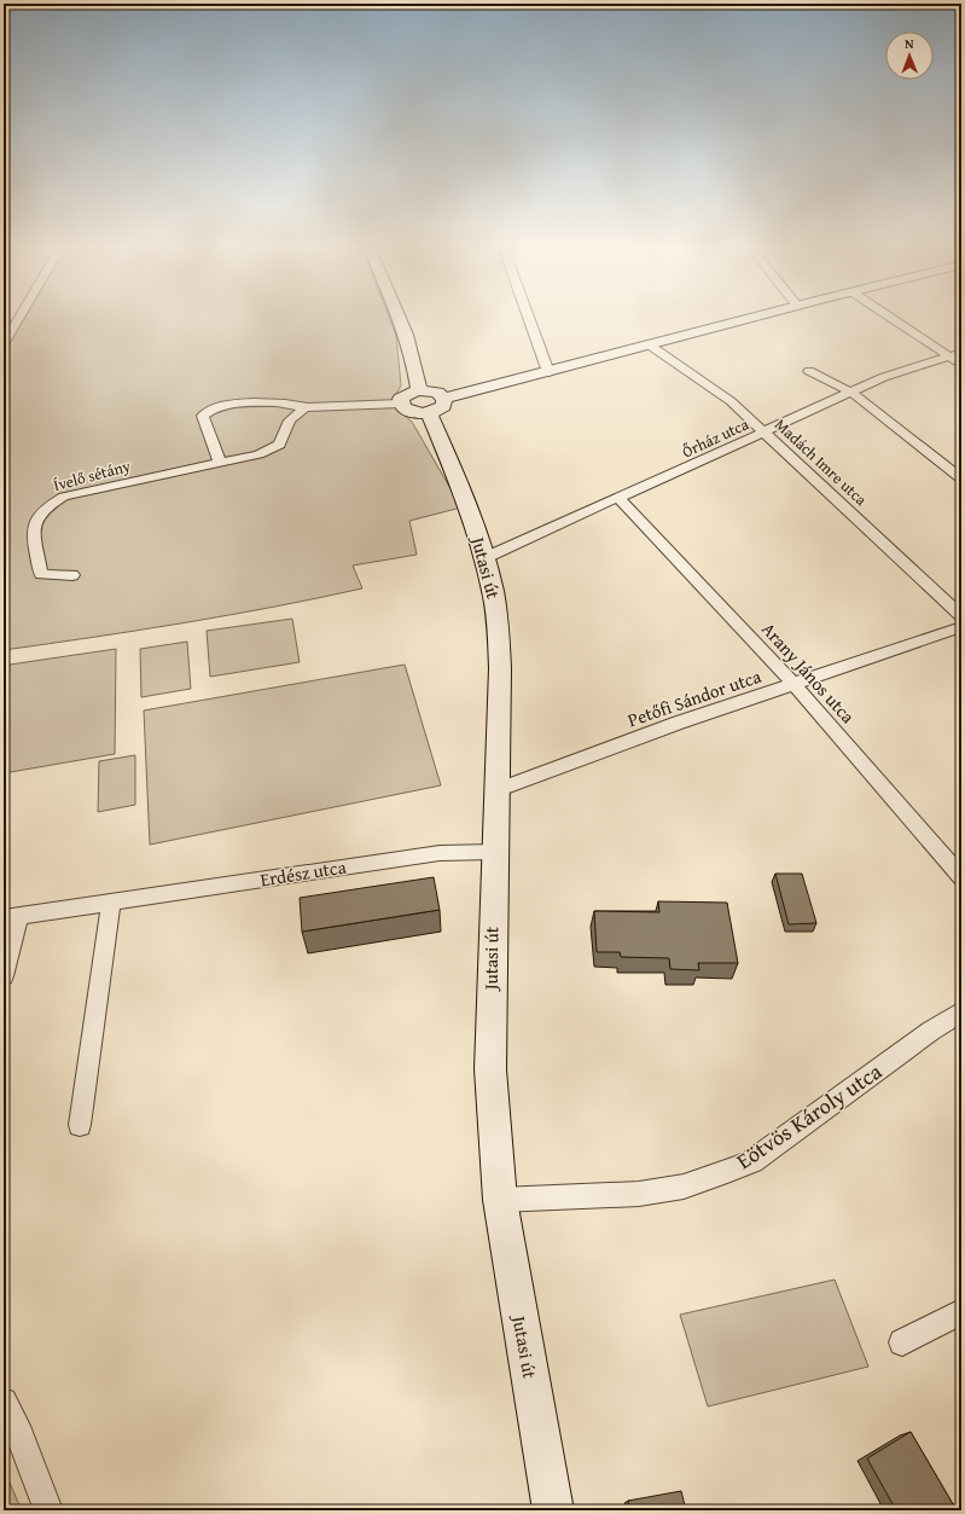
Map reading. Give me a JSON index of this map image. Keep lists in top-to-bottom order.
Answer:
{
  "streets": {
    "street": [
      "Őrház utca",
      "Madách Imre utca",
      "Ívelő sétány",
      "Jutasi út",
      "Arany János utca",
      "Petőfi Sándor utca",
      "Erdész utca",
      "Eötvös Károly utca"
    ]
  },
  "crossings": [
    ["Őrház utca", "Madách Imre utca"],
    ["Őrház utca", "Jutasi út"],
    ["Őrház utca", "Arany János utca"],
    ["Jutasi út", "Petőfi Sándor utca"],
    ["Jutasi út", "Erdész utca"],
    ["Jutasi út", "Eötvös Károly utca"],
    ["Arany János utca", "Petőfi Sándor utca"]
  ],
  "north": "top"
}
